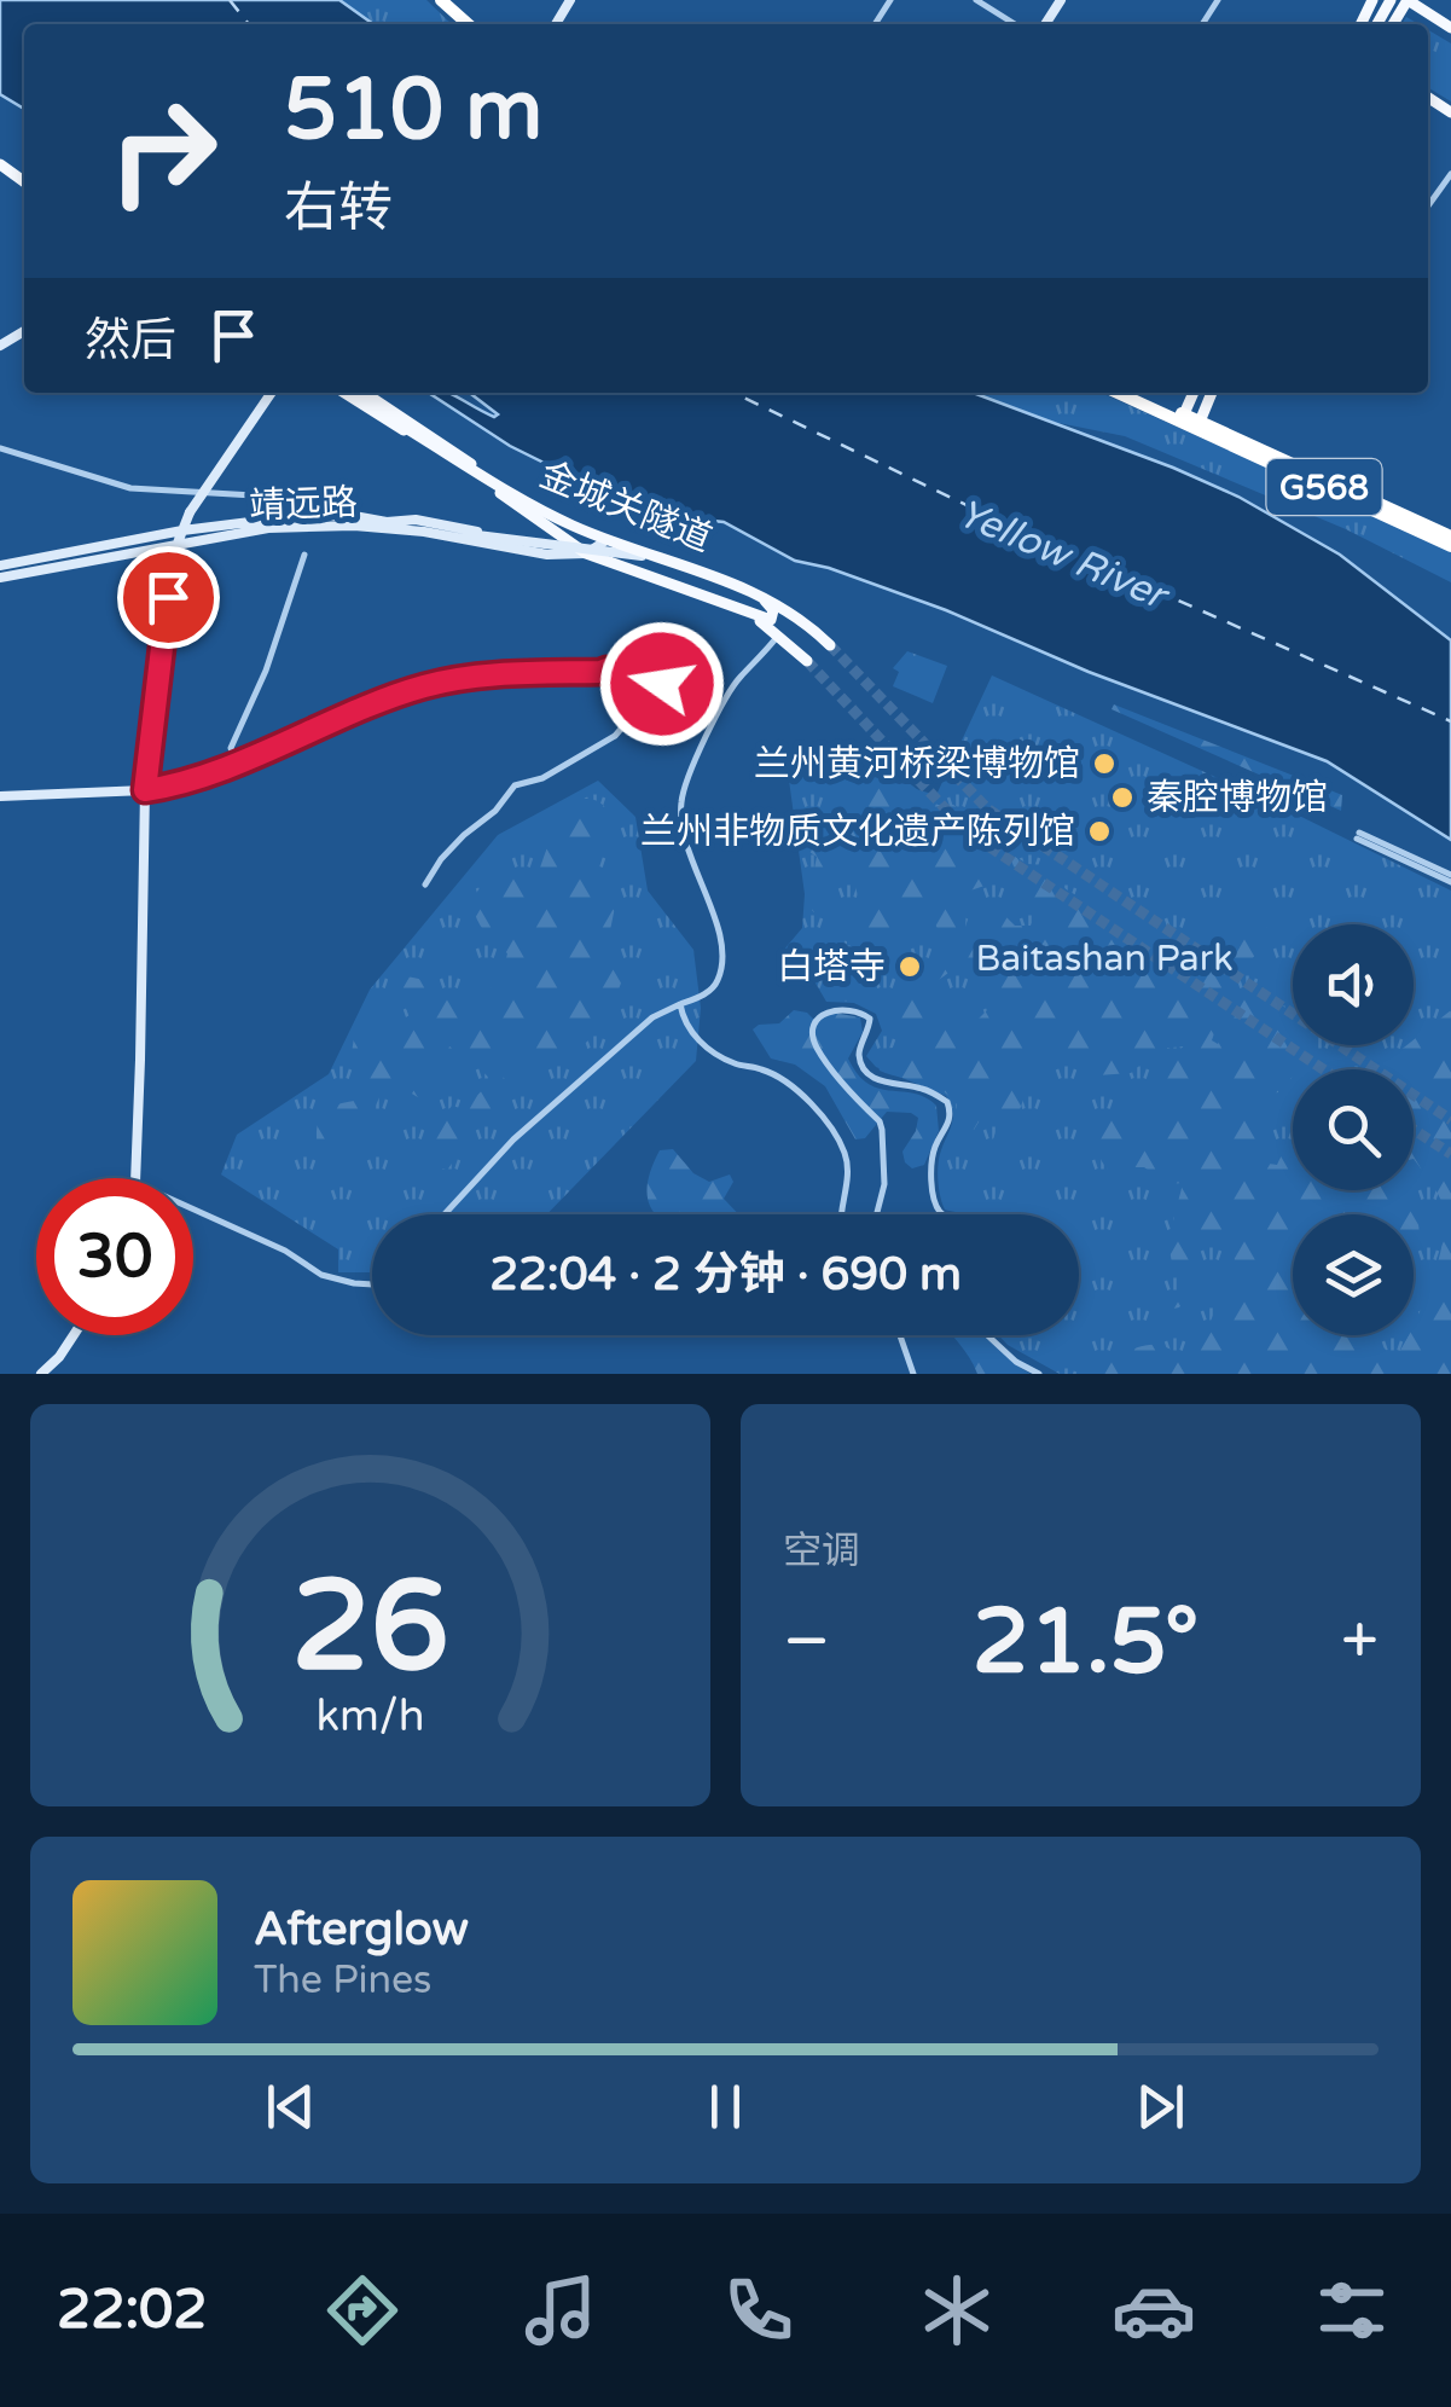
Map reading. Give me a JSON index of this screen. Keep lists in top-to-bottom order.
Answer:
{
  "streets": {
    "highway": ["G568"],
    "main road": ["靖远路", "金城关隧道"]
  },
  "water": ["Yellow River"],
  "parks": ["Baitashan Park"],
  "places": [
    "兰州黄河桥梁博物馆",
    "秦腔博物馆",
    "兰州非物质文化遗产陈列馆",
    "白塔寺"
  ],
  "page": {
    "turn": ["510 m", "右转"],
    "then": "然后",
    "limit": "30",
    "trip": "22:04 · 2 分钟 · 690 m",
    "tile": "空调",
    "heat": ["−", "21.5°", "+"],
    "song": ["Afterglow", "The Pines"],
    "tabs": "22:02",
    "gauge": ["26", "km/h"]
  }
}
